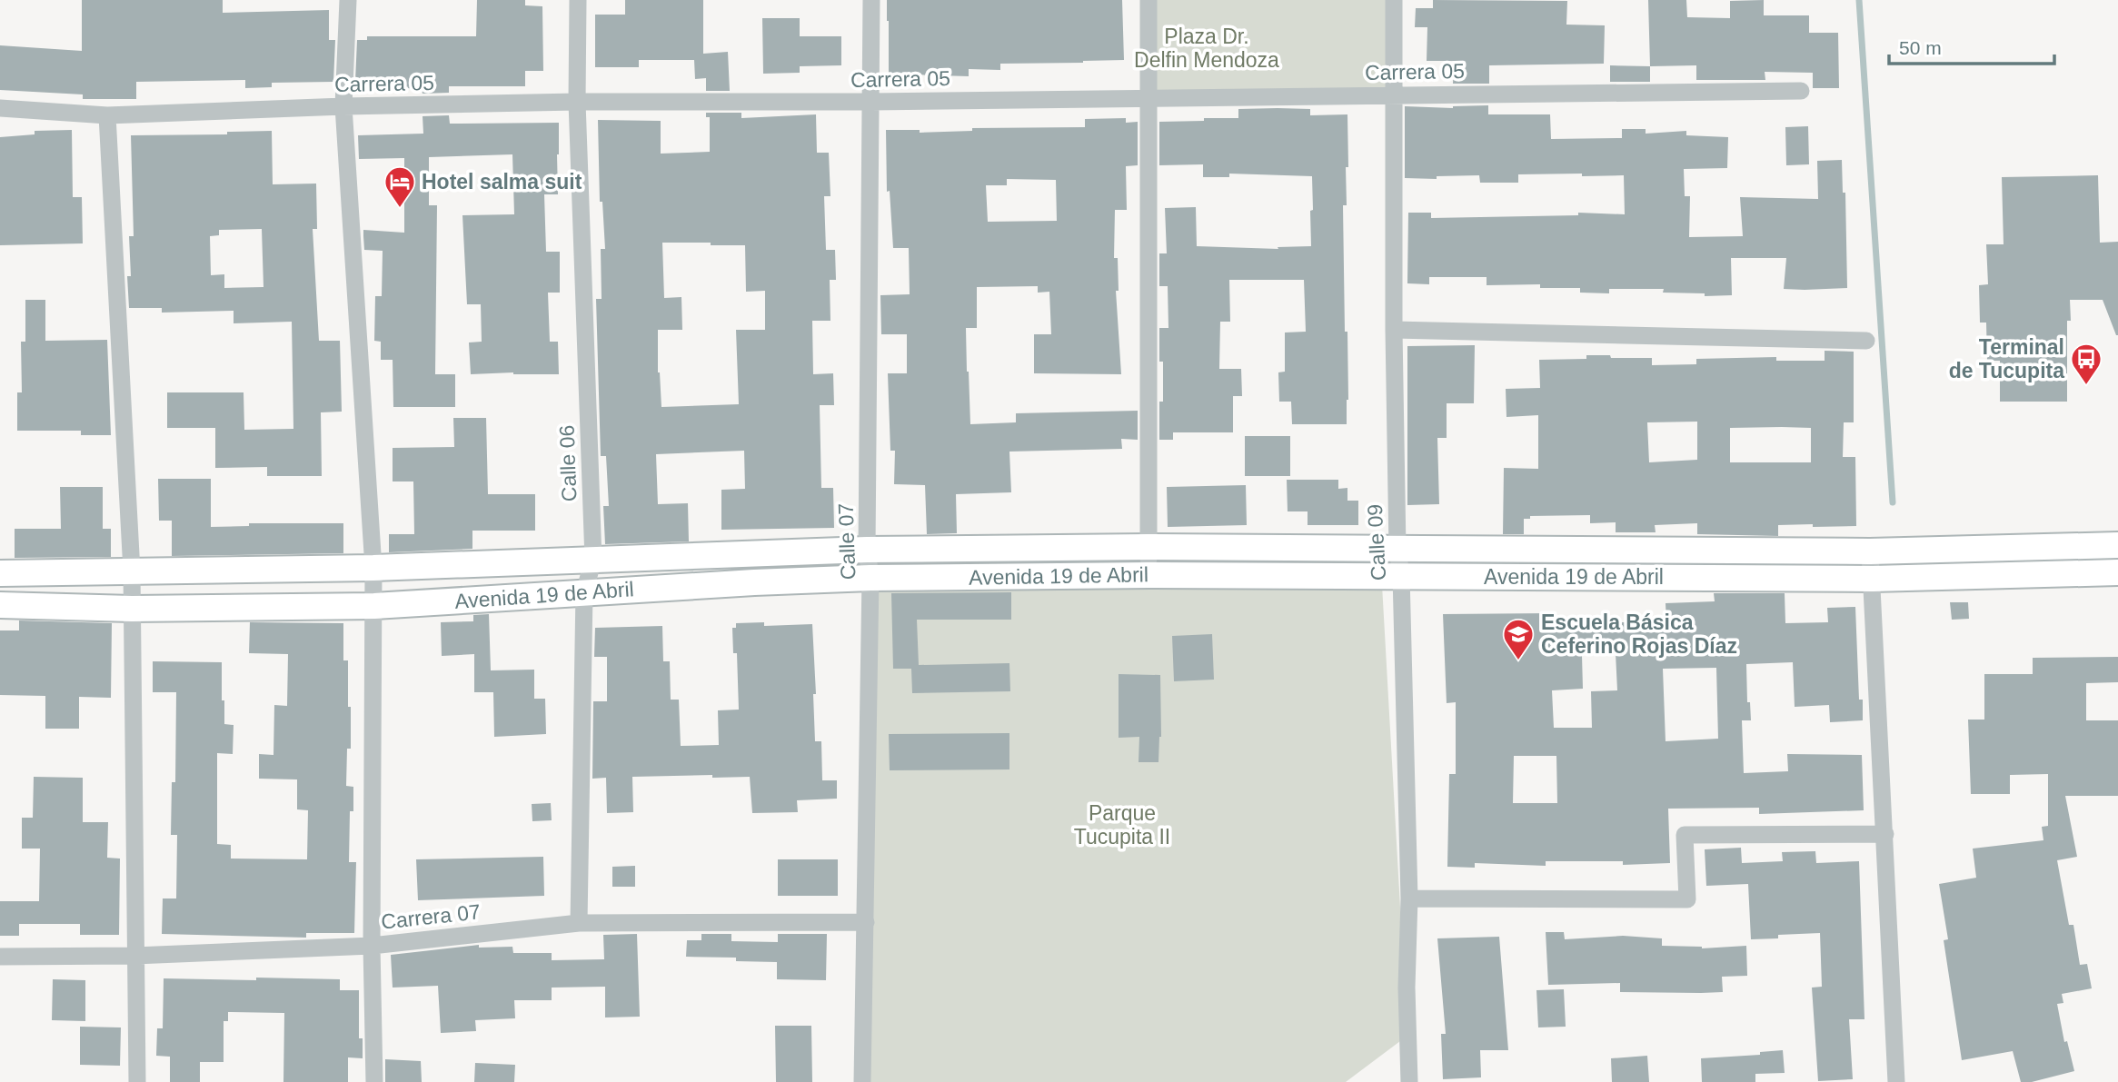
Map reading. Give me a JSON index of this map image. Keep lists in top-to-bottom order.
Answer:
{
  "streets": {
    "street": [
      "Carrera 05",
      "Calle 06",
      "Calle 07",
      "Calle 09",
      "Avenida 19 de Abril",
      "Carrera 07"
    ]
  },
  "crossings": [
    ["Carrera 05", "Calle 06"],
    ["Carrera 05", "Calle 07"],
    ["Carrera 05", "Calle 09"],
    ["Calle 06", "Avenida 19 de Abril"],
    ["Calle 06", "Carrera 07"],
    ["Calle 07", "Avenida 19 de Abril"],
    ["Calle 07", "Carrera 07"],
    ["Calle 09", "Avenida 19 de Abril"]
  ],
  "parks": ["Plaza Dr. Delfin Mendoza", "Parque Tucupita II"],
  "places": {
    "hotel": ["Hotel salma suit"],
    "bus stop": ["Terminal de Tucupita"],
    "school or university": ["Escuela Básica Ceferino Rojas Díaz"]
  },
  "scale_bar": "50 m"
}
